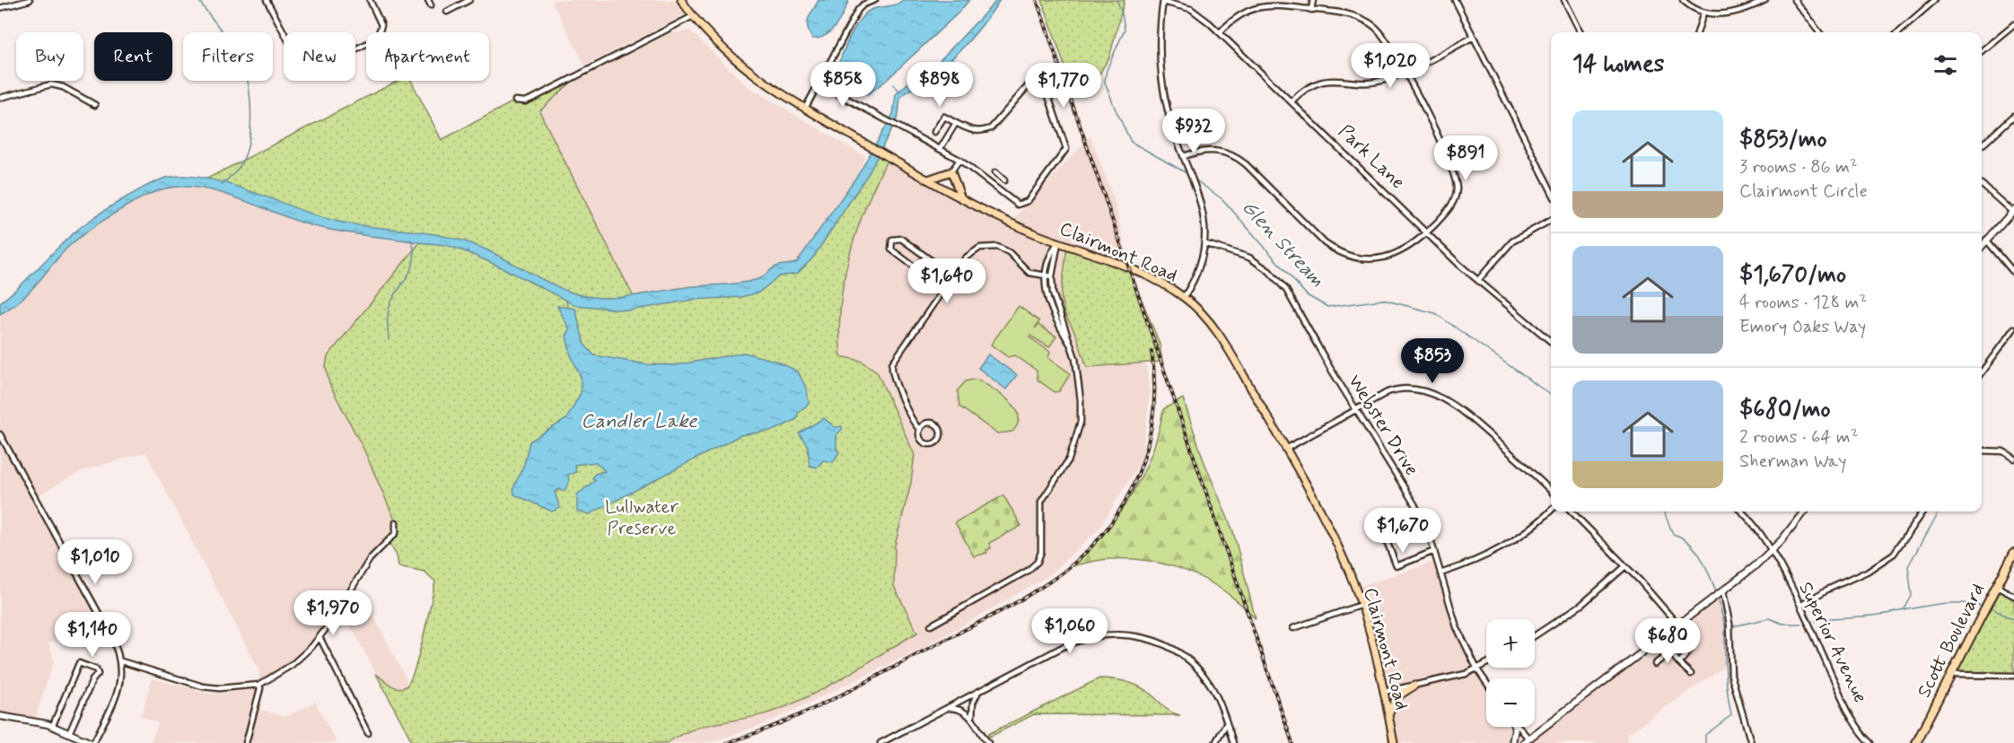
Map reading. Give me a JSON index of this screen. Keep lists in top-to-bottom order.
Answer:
{
  "streets": {
    "highway": ["Scott Boulevard"],
    "main road": ["Clairmont Road"],
    "street": ["Park Lane", "Webster Drive", "Superior Avenue"]
  },
  "water": ["Glen Stream", "Candler Lake"],
  "parks": ["Lullwater Preserve"],
  "page": {
    "chip": [
      "Buy",
      "Rent",
      "Filters",
      "New",
      "Apartment"
    ],
    "heading": "14 homes",
    "price": [
      "$1,020",
      "$858",
      "$898",
      "$1,770",
      "$932",
      "$891",
      "$1,640",
      "$853",
      "$1,670",
      "$1,010",
      "$1,970",
      "$1,060",
      "$1,140",
      "$680"
    ],
    "list": [
      {
        "name": "$853/mo",
        "note": "3 rooms · 86 m² · Clairmont Circle"
      },
      {
        "name": "$1,670/mo",
        "note": "4 rooms · 128 m² · Emory Oaks Way"
      },
      {
        "name": "$680/mo",
        "note": "2 rooms · 64 m² · Sherman Way"
      }
    ],
    "map_buttons": ["+", "−"]
  }
}
